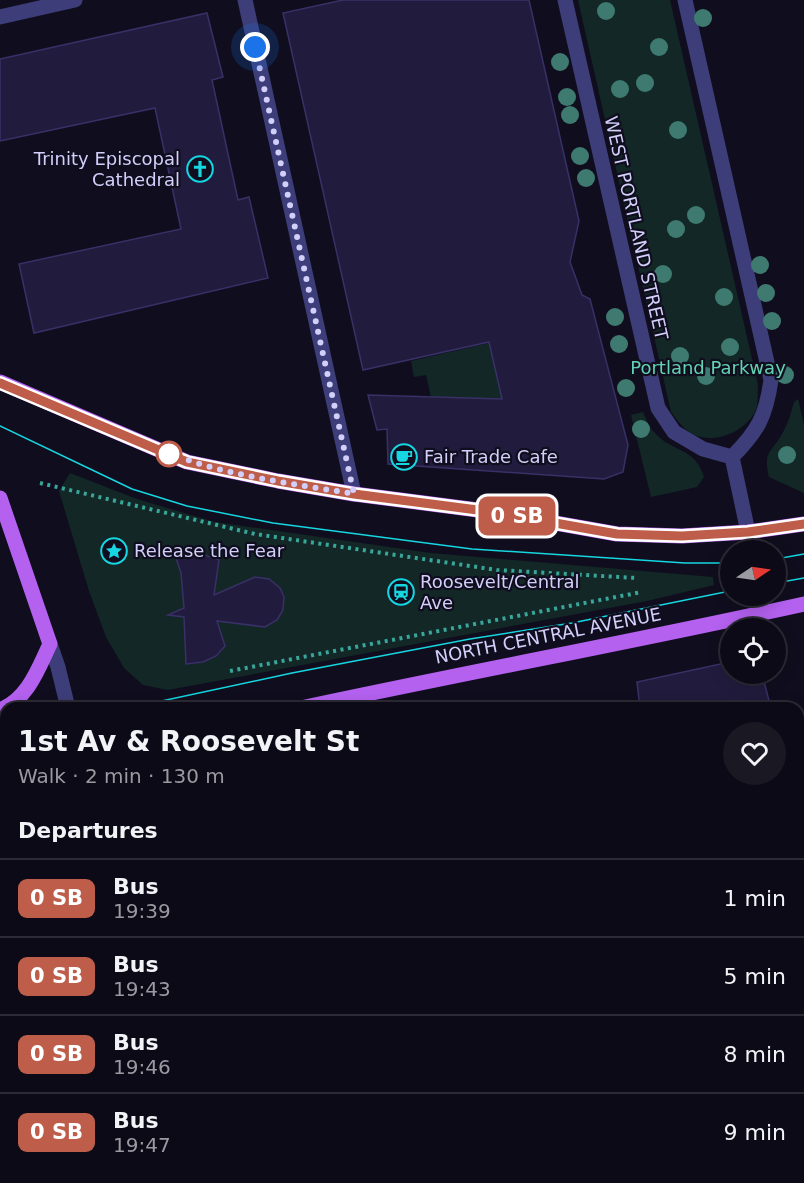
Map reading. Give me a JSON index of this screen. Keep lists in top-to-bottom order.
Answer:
{
  "streets": {
    "main road": ["NORTH CENTRAL AVENUE"],
    "street": ["WEST PORTLAND STREET"]
  },
  "parks": ["Portland Parkway"],
  "places": {
    "church": ["Trinity Episcopal Cathedral"],
    "cafe": ["Fair Trade Cafe"],
    "place": ["Release the Fear"],
    "station": ["Roosevelt/Central Ave"]
  },
  "north": "right",
  "page": {
    "on_map": "0 SB",
    "heading": [
      ["1st Av & Roosevelt St", "Walk · 2 min · 130 m"],
      "Departures"
    ],
    "list": [
      {
        "mark": "0 SB",
        "name": "Bus",
        "note": "19:39",
        "value": "1 min"
      },
      {
        "mark": "0 SB",
        "name": "Bus",
        "note": "19:43",
        "value": "5 min"
      },
      {
        "mark": "0 SB",
        "name": "Bus",
        "note": "19:46",
        "value": "8 min"
      },
      {
        "mark": "0 SB",
        "name": "Bus",
        "note": "19:47",
        "value": "9 min"
      }
    ]
  }
}
